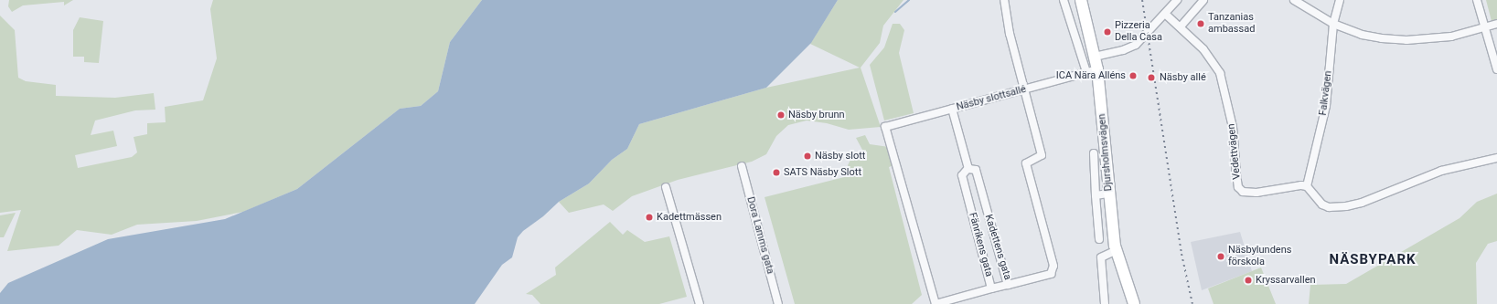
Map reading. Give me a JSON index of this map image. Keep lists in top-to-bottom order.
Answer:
{
  "streets": {
    "street": [
      "Falkvägen",
      "Näsby slottsallé",
      "Vedettvägen",
      "Djursholmsvägen",
      "Dora Lamms gata",
      "Fänrikens gata",
      "Kadettens gata"
    ]
  },
  "crossings": [
    ["Falkvägen", "Vedettvägen"],
    ["Näsby slottsallé", "Djursholmsvägen"],
    ["Näsby slottsallé", "Fänrikens gata"],
    ["Näsby slottsallé", "Kadettens gata"],
    ["Fänrikens gata", "Kadettens gata"]
  ],
  "districts": ["NÄSBYPARK"],
  "places": [
    "Tanzanias ambassad",
    "Pizzeria Della Casa",
    "ICA Nära Alléns",
    "Näsby allé",
    "Näsby brunn",
    "Näsby slott",
    "SATS Näsby Slott",
    "Kadettmässen",
    "Näsbylundens förskola",
    "Kryssarvallen"
  ]
}
